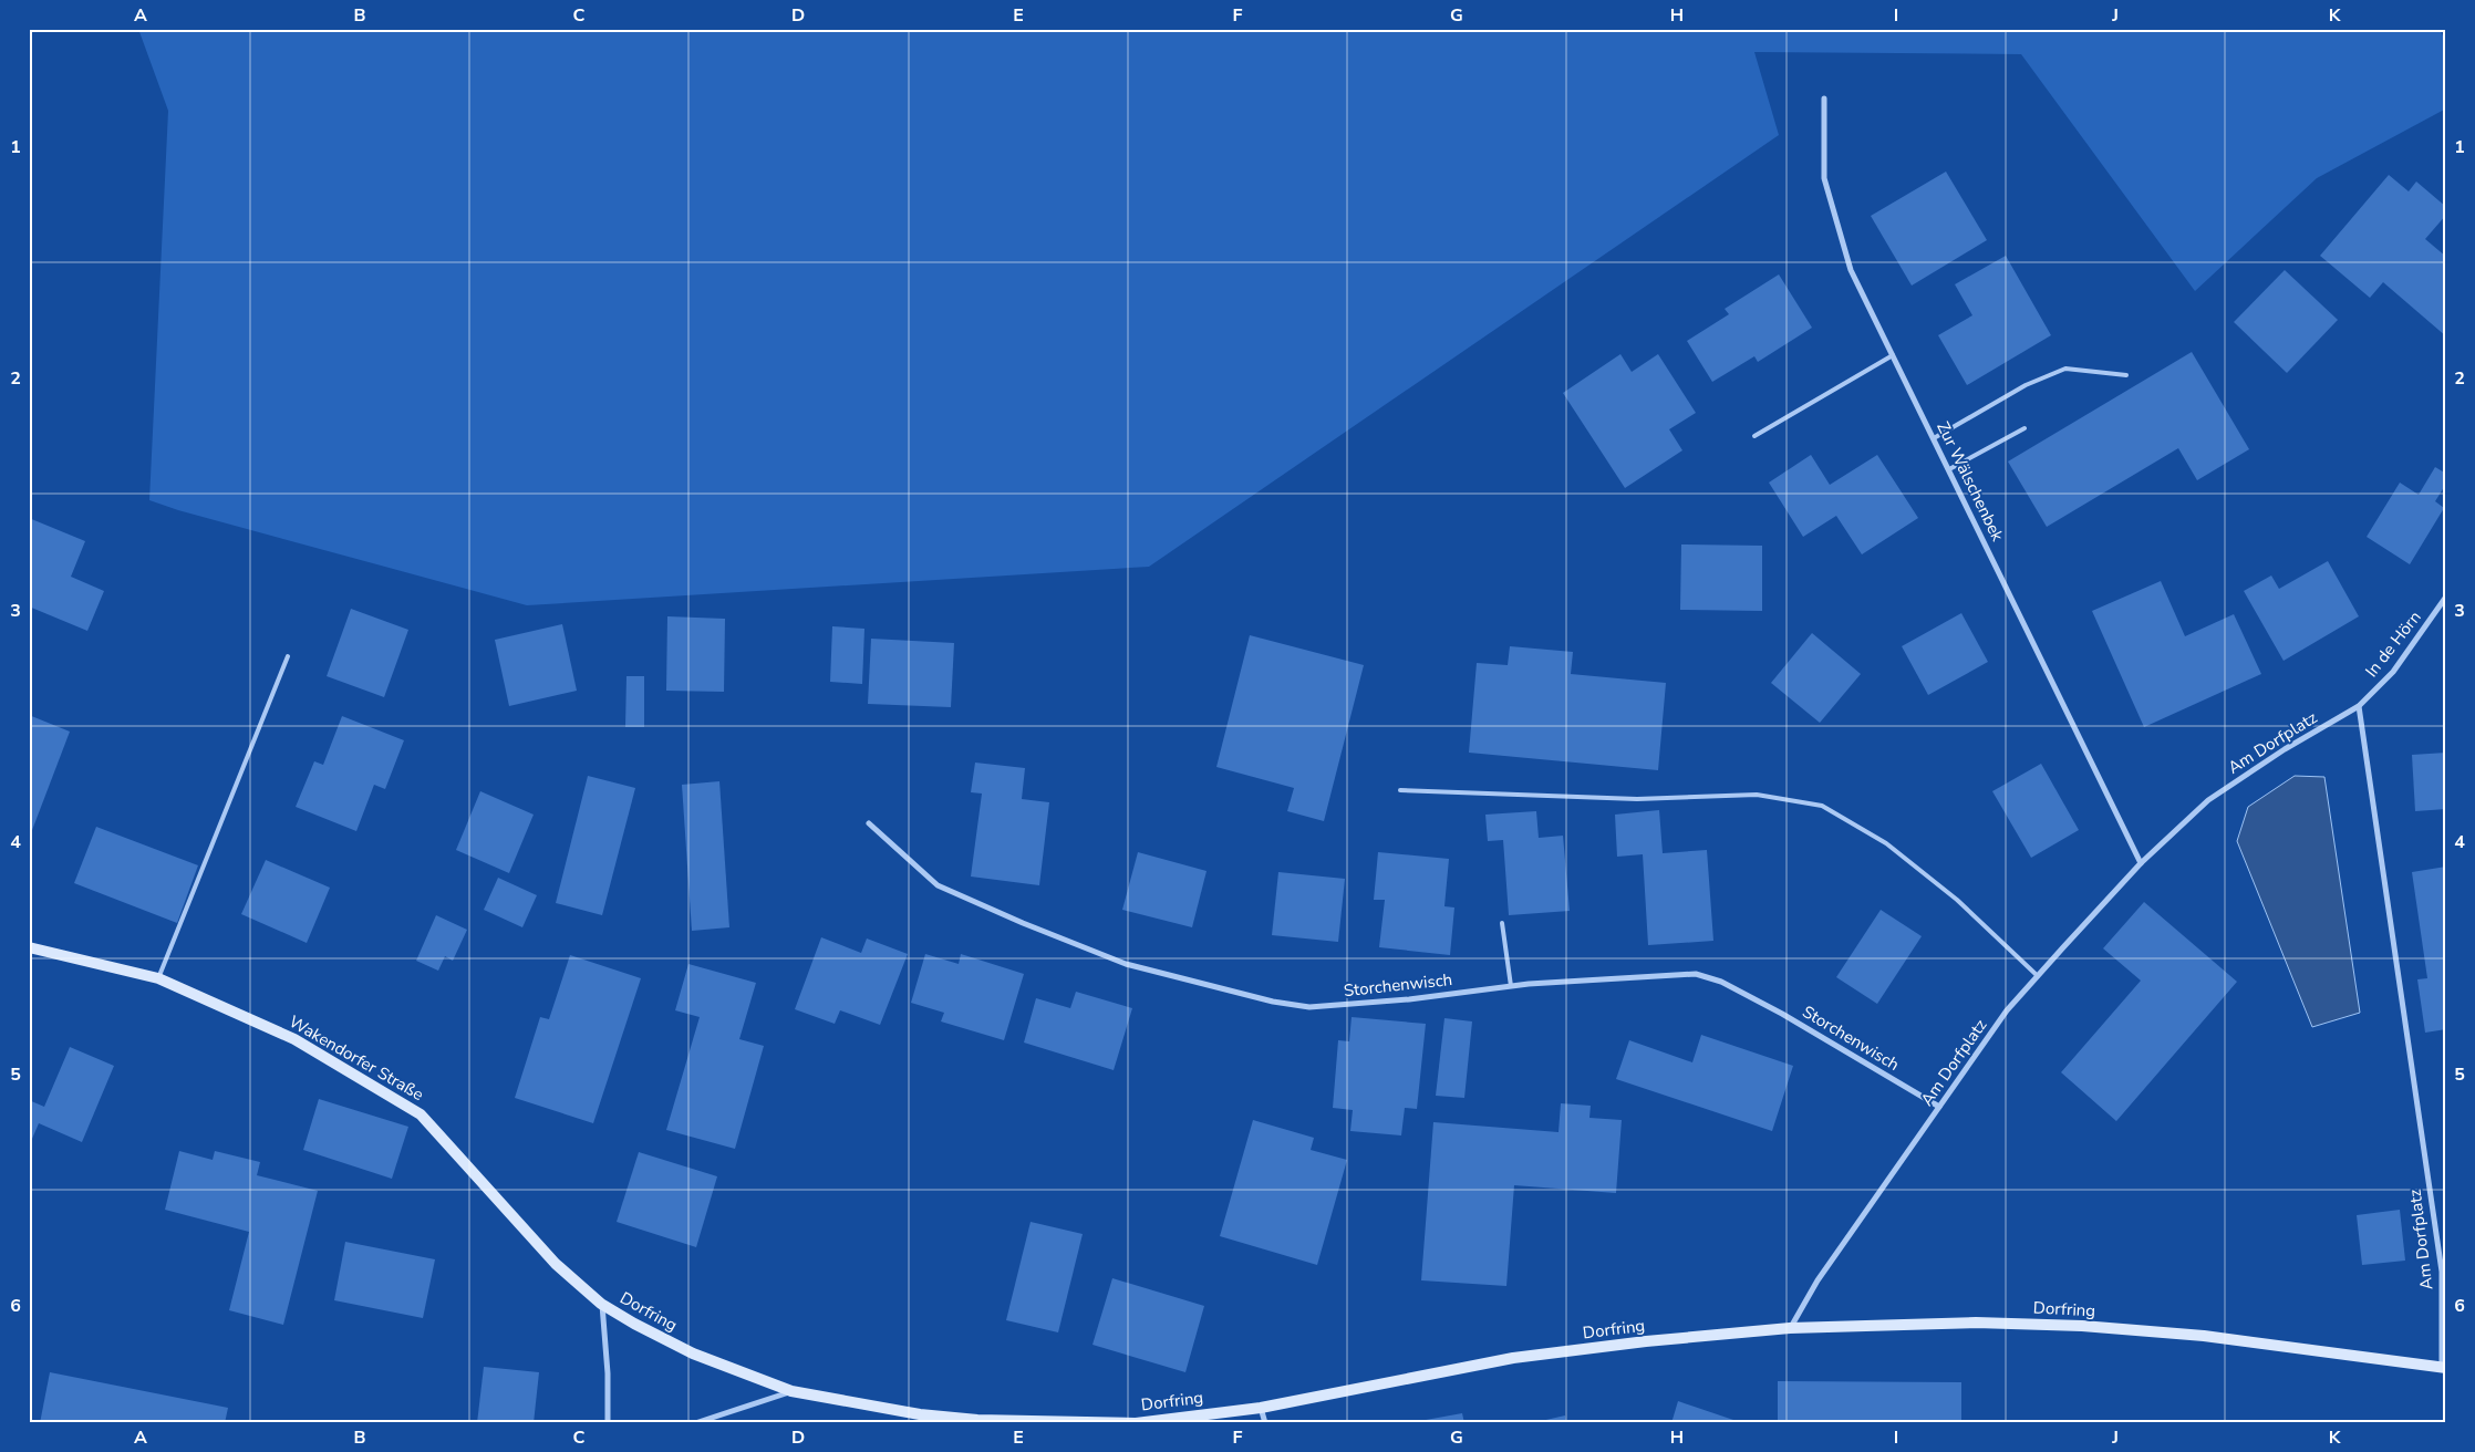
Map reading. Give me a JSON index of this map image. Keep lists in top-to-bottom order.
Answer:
{
  "streets": {
    "street": [
      "Zur Wälschenbek",
      "In de Hörn",
      "Am Dorfplatz",
      "Storchenwisch",
      "Wakendorfer Straße",
      "Dorfring"
    ]
  },
  "crossings": [
    ["Zur Wälschenbek", "Am Dorfplatz"],
    ["In de Hörn", "Am Dorfplatz"],
    ["Am Dorfplatz", "Storchenwisch"],
    ["Am Dorfplatz", "Dorfring"],
    ["Wakendorfer Straße", "Dorfring"]
  ],
  "grid": {
    "columns": [
      "A",
      "B",
      "C",
      "D",
      "E",
      "F",
      "G",
      "H",
      "I",
      "J",
      "K"
    ],
    "rows": [
      "1",
      "2",
      "3",
      "4",
      "5",
      "6"
    ]
  }
}
